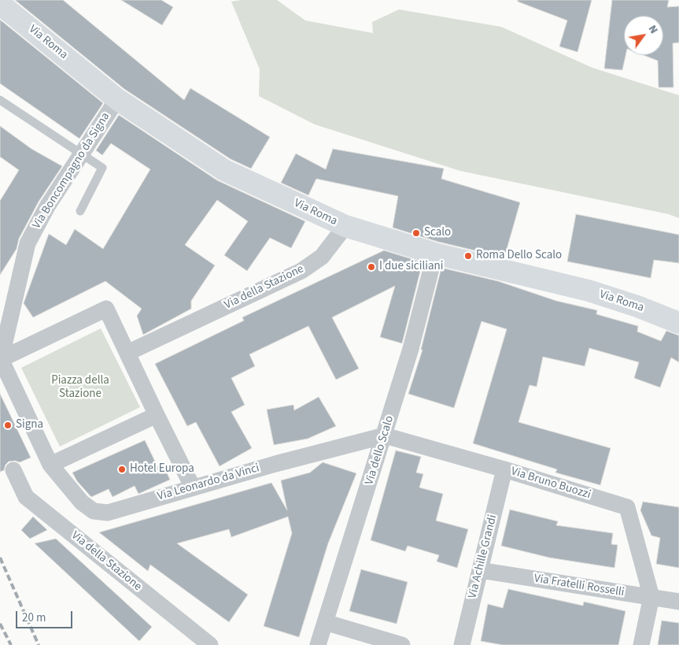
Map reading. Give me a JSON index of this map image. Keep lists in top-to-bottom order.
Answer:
{
  "streets": {
    "main road": ["Via Roma"],
    "street": [
      "Via Boncompagno da Signa",
      "Via della Stazione",
      "Via dello Scalo",
      "Via Leonardo da Vinci",
      "Via Bruno Buozzi",
      "Via Achille Grandi",
      "Via Fratelli Rosselli"
    ]
  },
  "crossings": [
    ["Via Roma", "Via Boncompagno da Signa"],
    ["Via Roma", "Via della Stazione"],
    ["Via Roma", "Via dello Scalo"],
    ["Via dello Scalo", "Via Leonardo da Vinci"],
    ["Via dello Scalo", "Via Bruno Buozzi"],
    ["Via Leonardo da Vinci", "Via Bruno Buozzi"],
    ["Via Bruno Buozzi", "Via Achille Grandi"],
    ["Via Bruno Buozzi", "Via Fratelli Rosselli"],
    ["Via Achille Grandi", "Via Fratelli Rosselli"]
  ],
  "parks": ["Piazza della Stazione"],
  "places": [
    "Scalo",
    "Roma Dello Scalo",
    "I due siciliani",
    "Signa",
    "Hotel Europa"
  ],
  "scale_bar": "20 m",
  "north": "top right"
}
